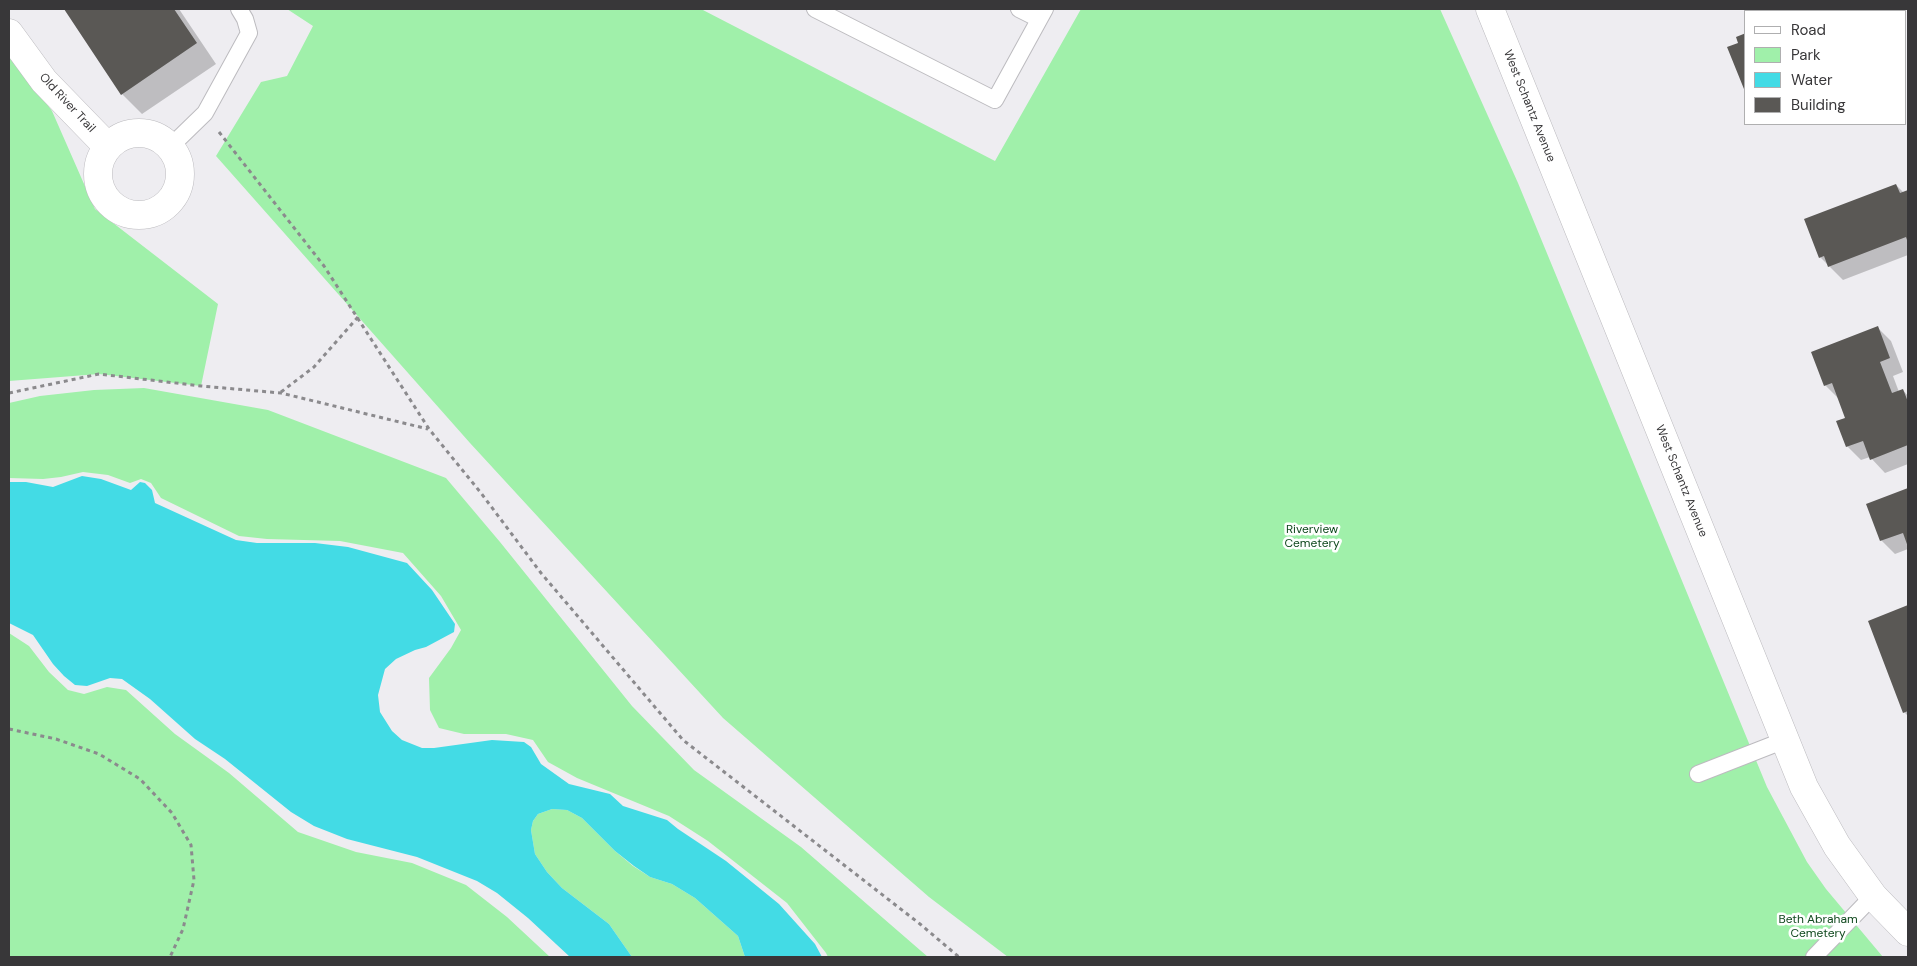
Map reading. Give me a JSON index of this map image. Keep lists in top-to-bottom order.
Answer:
{
  "streets": {
    "main road": ["Old River Trail", "West Schantz Avenue"]
  },
  "parks": ["Riverview Cemetery", "Beth Abraham Cemetery"],
  "legend": [
    "Road",
    "Park",
    "Water",
    "Building"
  ]
}
